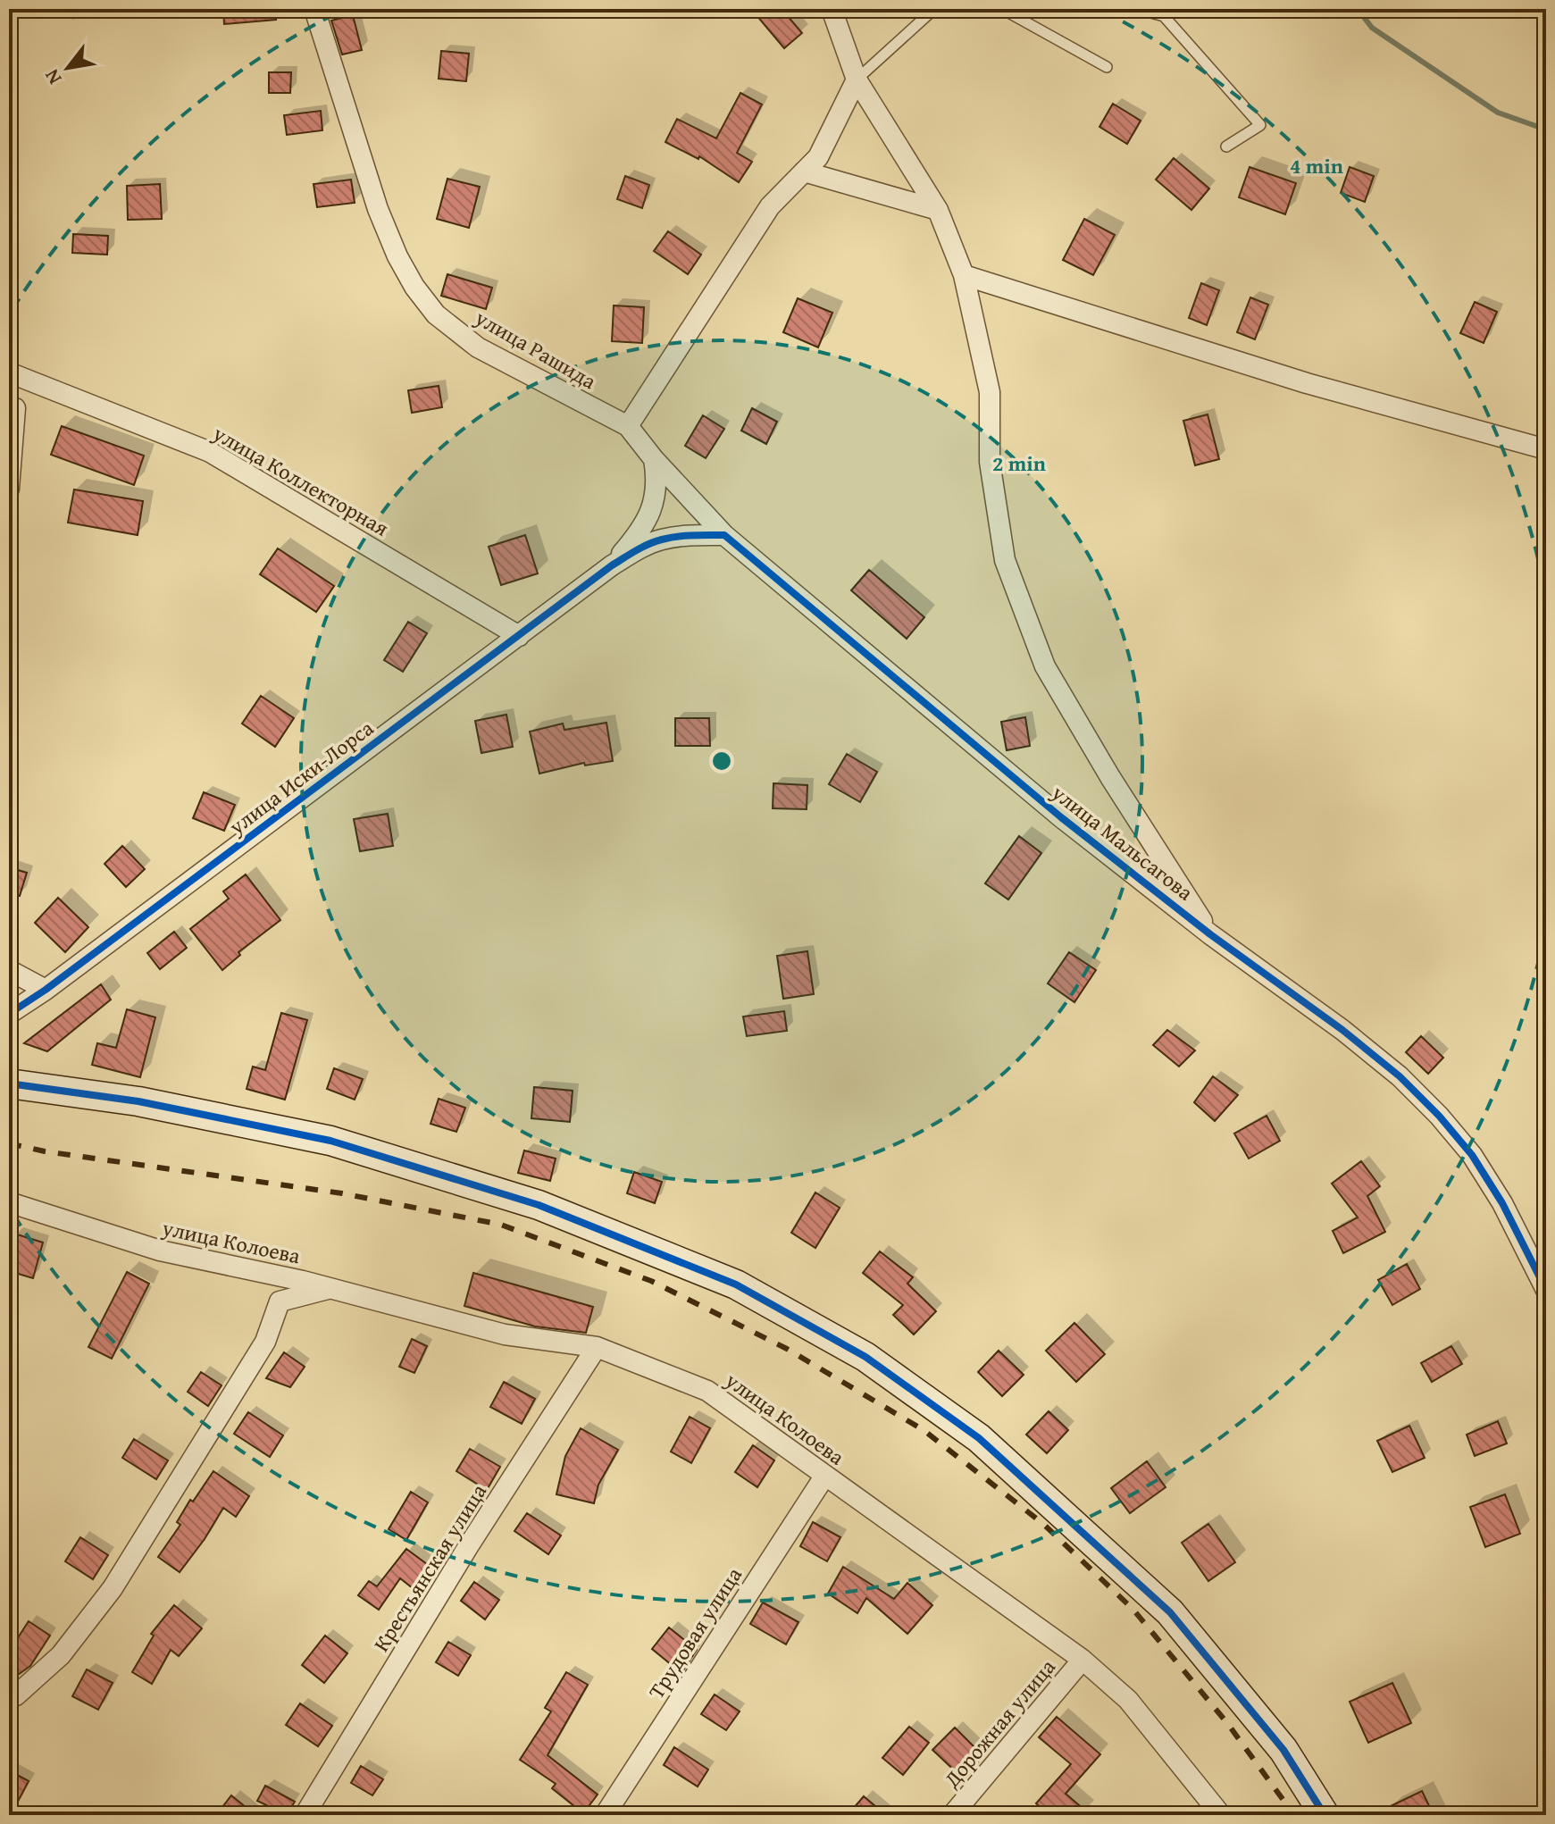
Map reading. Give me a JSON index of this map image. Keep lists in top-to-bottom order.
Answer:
{
  "streets": {
    "street": [
      "улица Рашида",
      "улица Коллекторная",
      "улица Иски-Лорса",
      "улица Мальсагова",
      "улица Колоева",
      "Крестьянская улица",
      "Трудовая улица",
      "Дорожная улица"
    ]
  },
  "crossings": [
    ["улица Рашида", "улица Мальсагова"],
    ["улица Коллекторная", "улица Иски-Лорса"],
    ["улица Колоева", "Крестьянская улица"],
    ["улица Колоева", "Трудовая улица"],
    ["улица Колоева", "Дорожная улица"]
  ],
  "north": "bottom left",
  "rings": ["4 min", "2 min"]
}
